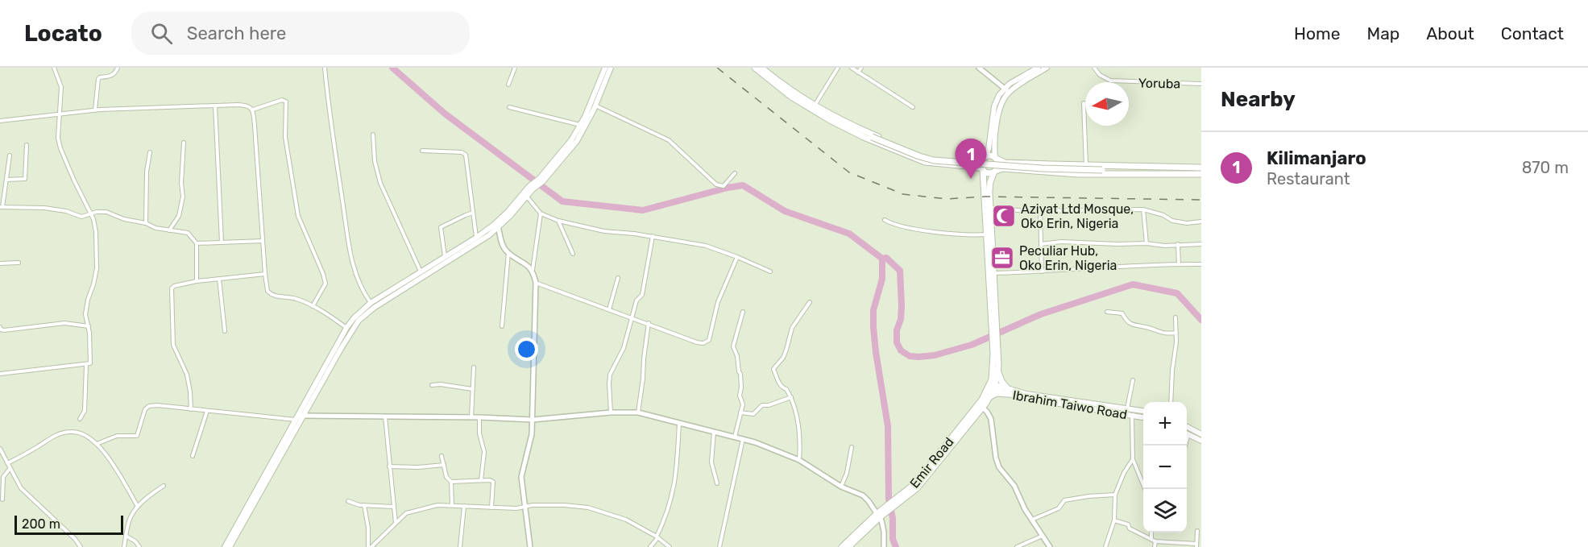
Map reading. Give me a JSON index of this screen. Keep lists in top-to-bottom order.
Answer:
{
  "streets": {
    "highway": ["Ibrahim Taiwo Road", "Emir Road"],
    "street": ["Yoruba"]
  },
  "crossings": [
    ["Ibrahim Taiwo Road", "Emir Road"]
  ],
  "places": {
    "mosque": ["Aziyat Ltd Mosque, Oko Erin, Nigeria"],
    "office": ["Peculiar Hub, Oko Erin, Nigeria"]
  },
  "scale_bar": "200 m",
  "north": "left",
  "page": {
    "header": "Locato",
    "search": "Search here",
    "nav": [
      "Home",
      "Map",
      "About",
      "Contact"
    ],
    "heading": "Nearby",
    "list": [
      {
        "mark": "1",
        "name": "Kilimanjaro",
        "note": "Restaurant",
        "value": "870 m"
      }
    ],
    "pins": "1",
    "map_buttons": ["+", "−"],
    "scale": "200 m"
  }
}
